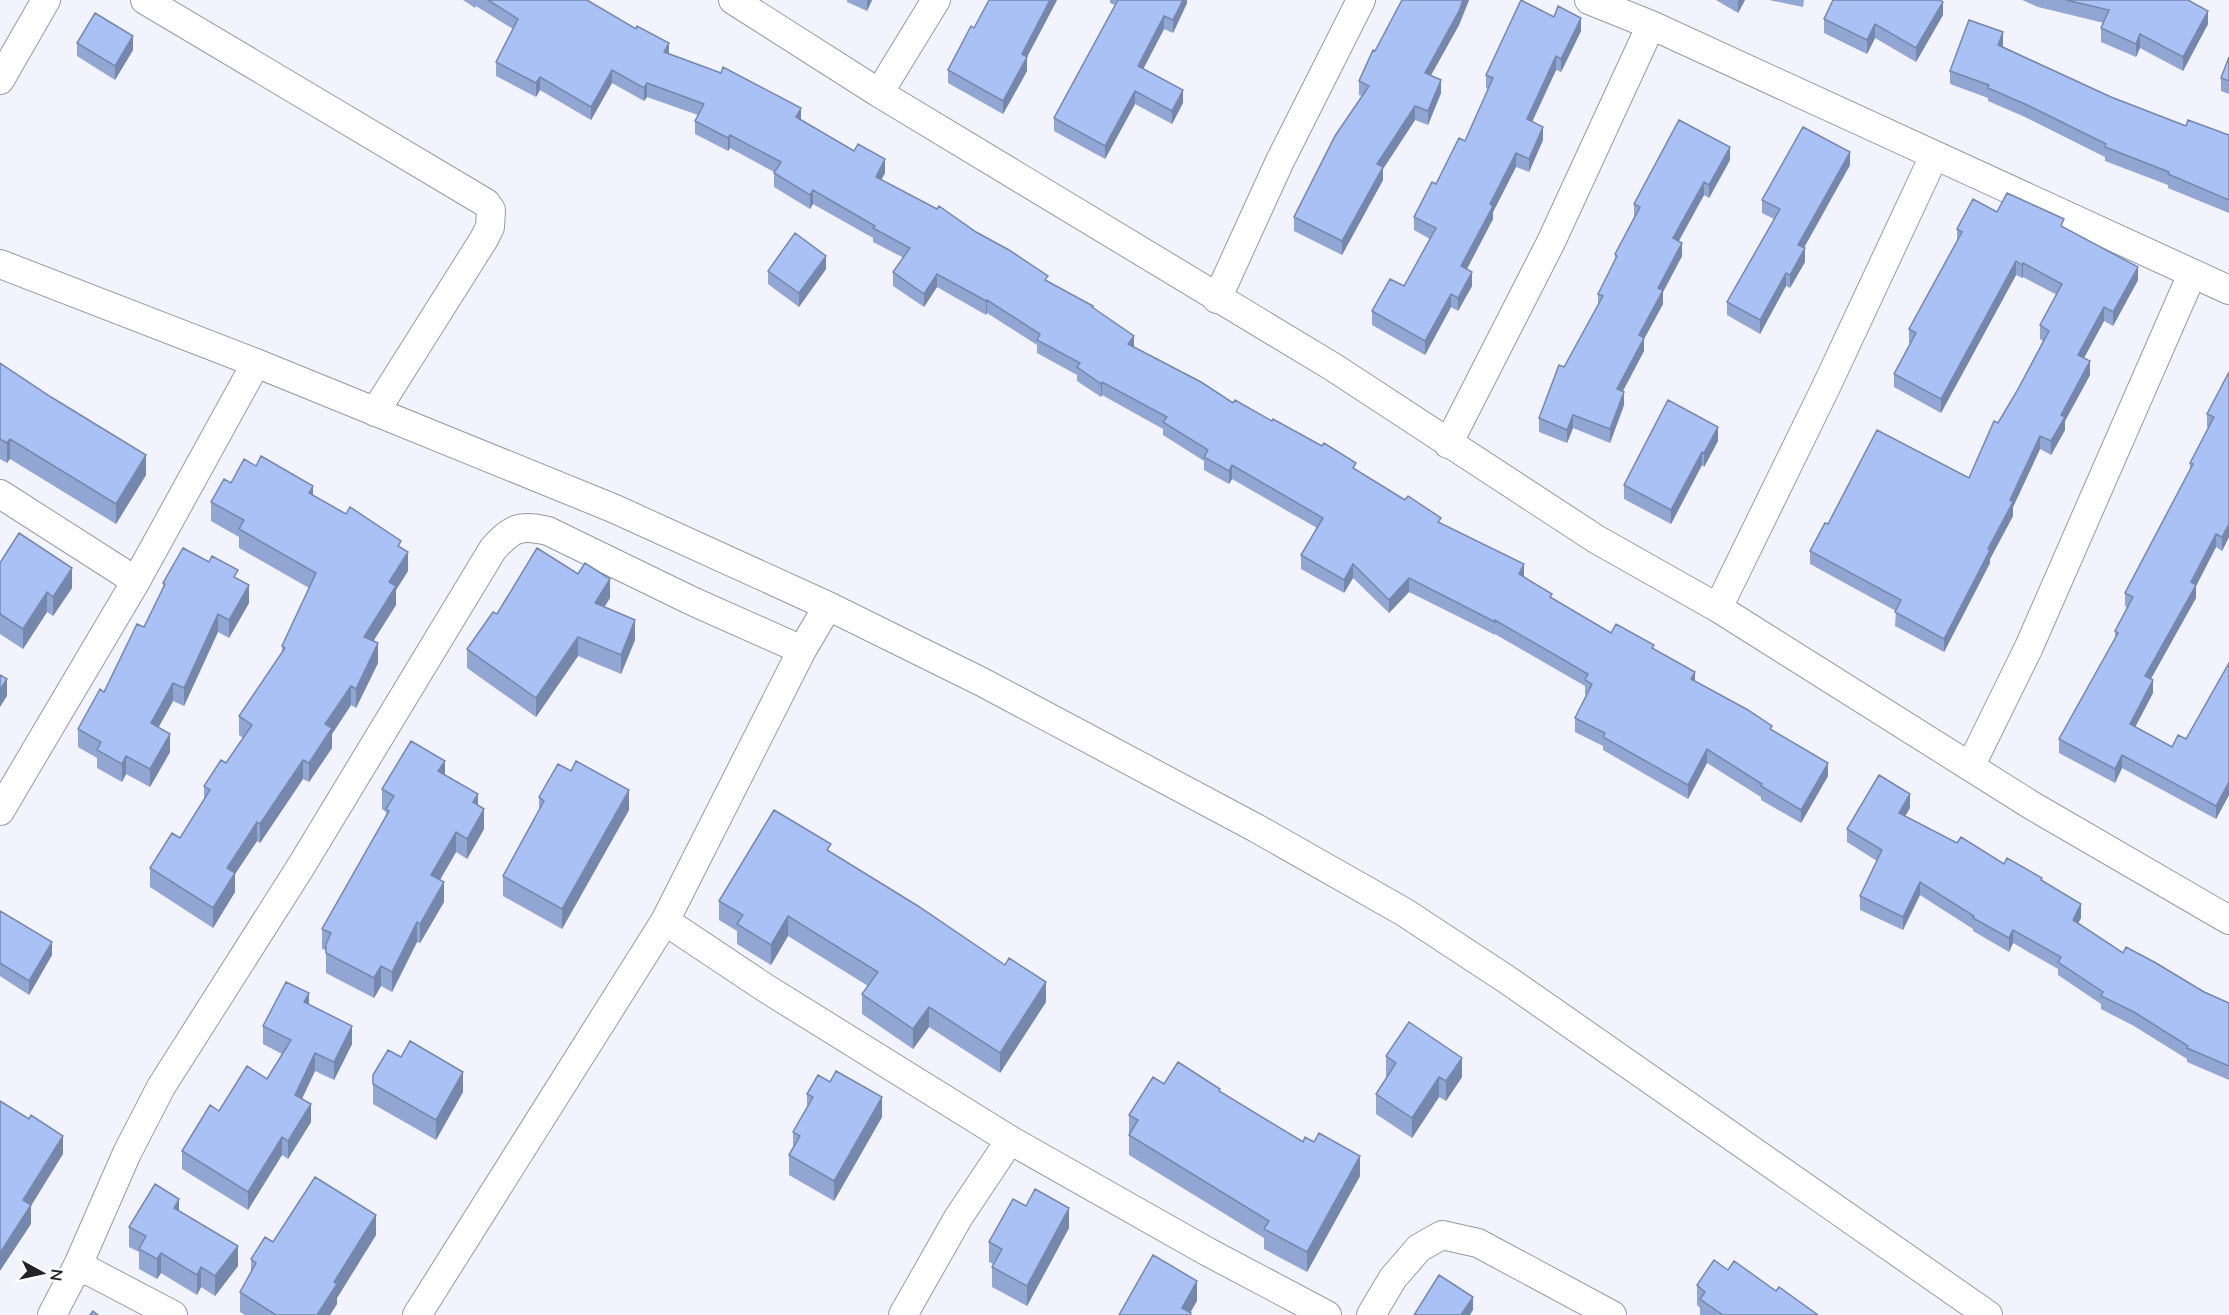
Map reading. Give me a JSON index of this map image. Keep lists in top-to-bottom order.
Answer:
{
  "north": "right"
}
